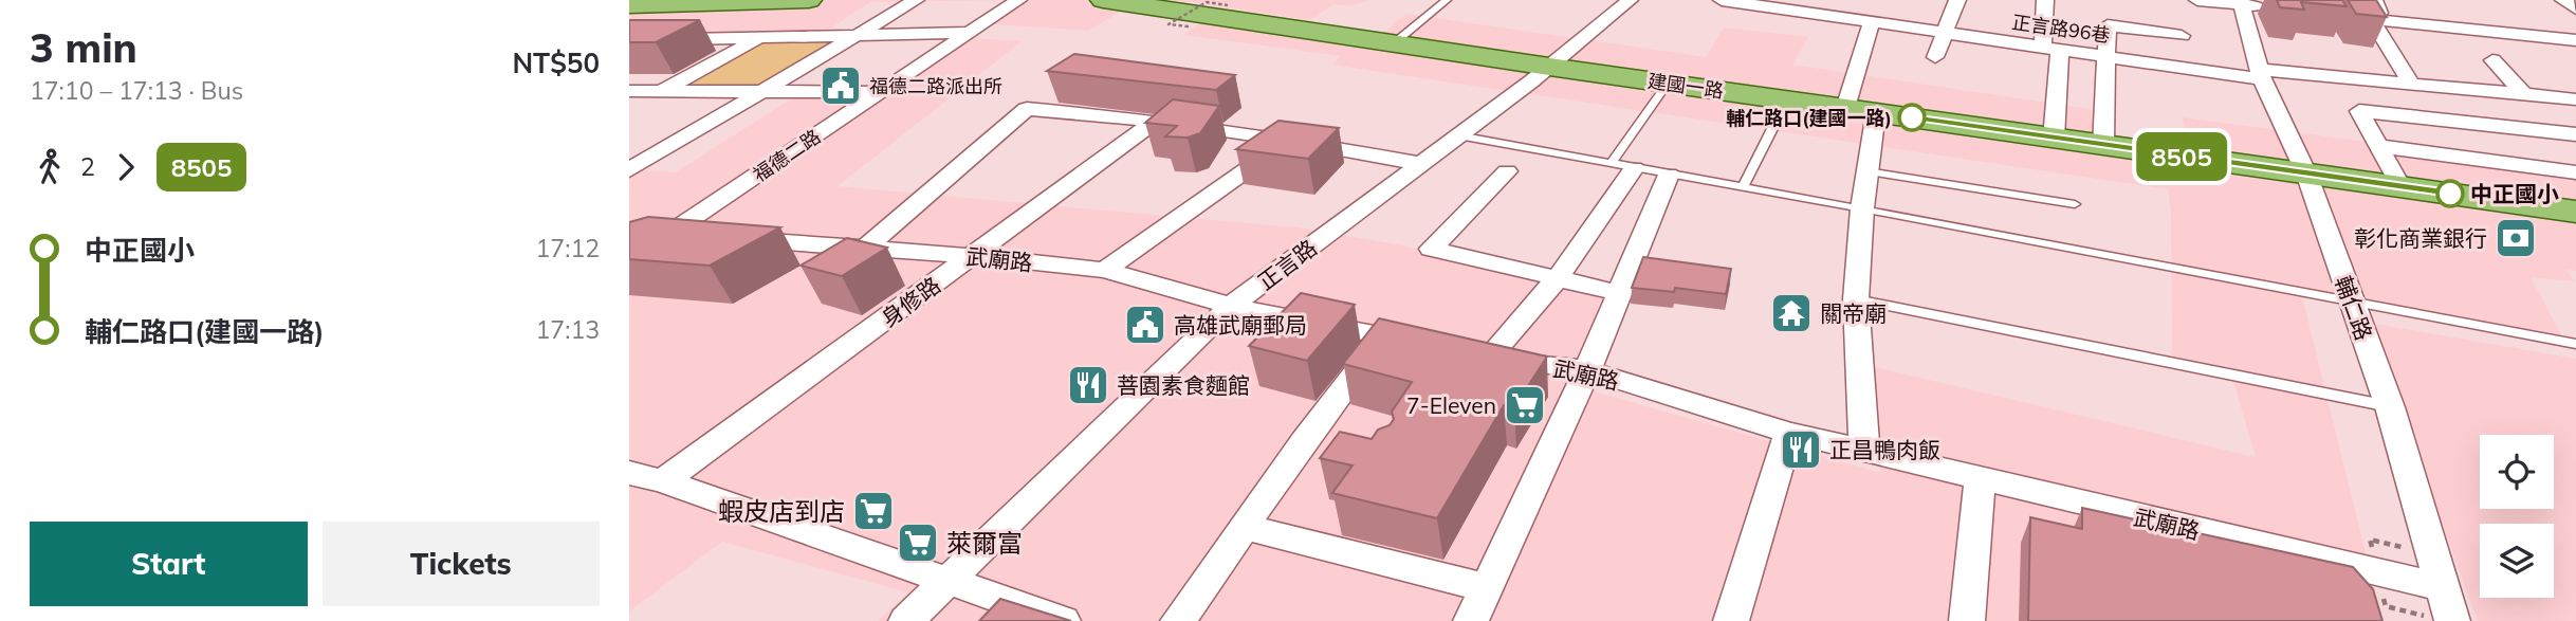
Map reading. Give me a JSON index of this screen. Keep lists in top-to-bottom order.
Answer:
{
  "streets": {
    "main road": ["建國一路"],
    "street": [
      "正言路96巷",
      "福德二路",
      "武廟路",
      "正言路",
      "身修路",
      "輔仁路"
    ]
  },
  "crossings": [
    ["正言路96巷", "輔仁路"],
    ["建國一路", "正言路"],
    ["建國一路", "輔仁路"],
    ["福德二路", "武廟路"],
    ["武廟路", "正言路"],
    ["武廟路", "身修路"],
    ["武廟路", "輔仁路"]
  ],
  "places": {
    "public building": ["福德二路派出所", "高雄武廟郵局"],
    "other": ["輔仁路口(建國一路)", "中正國小"],
    "bank": ["彰化商業銀行"],
    "temple": ["關帝廟"],
    "restaurant": ["菩園素食麵館", "正昌鴨肉飯"],
    "supermarket": ["7-Eleven", "蝦皮店到店", "萊爾富"]
  },
  "lines": ["bus line 8505"],
  "page": {
    "heading": ["3 min", "17:10 – 17:13 · Bus", "NT$50"],
    "on_map": "8505",
    "legs": ["2", "8505"],
    "list": [
      {
        "name": "中正國小",
        "value": "17:12"
      },
      {
        "name": "輔仁路口(建國一路)",
        "value": "17:13"
      }
    ],
    "buttons": ["Start", "Tickets"]
  }
}
